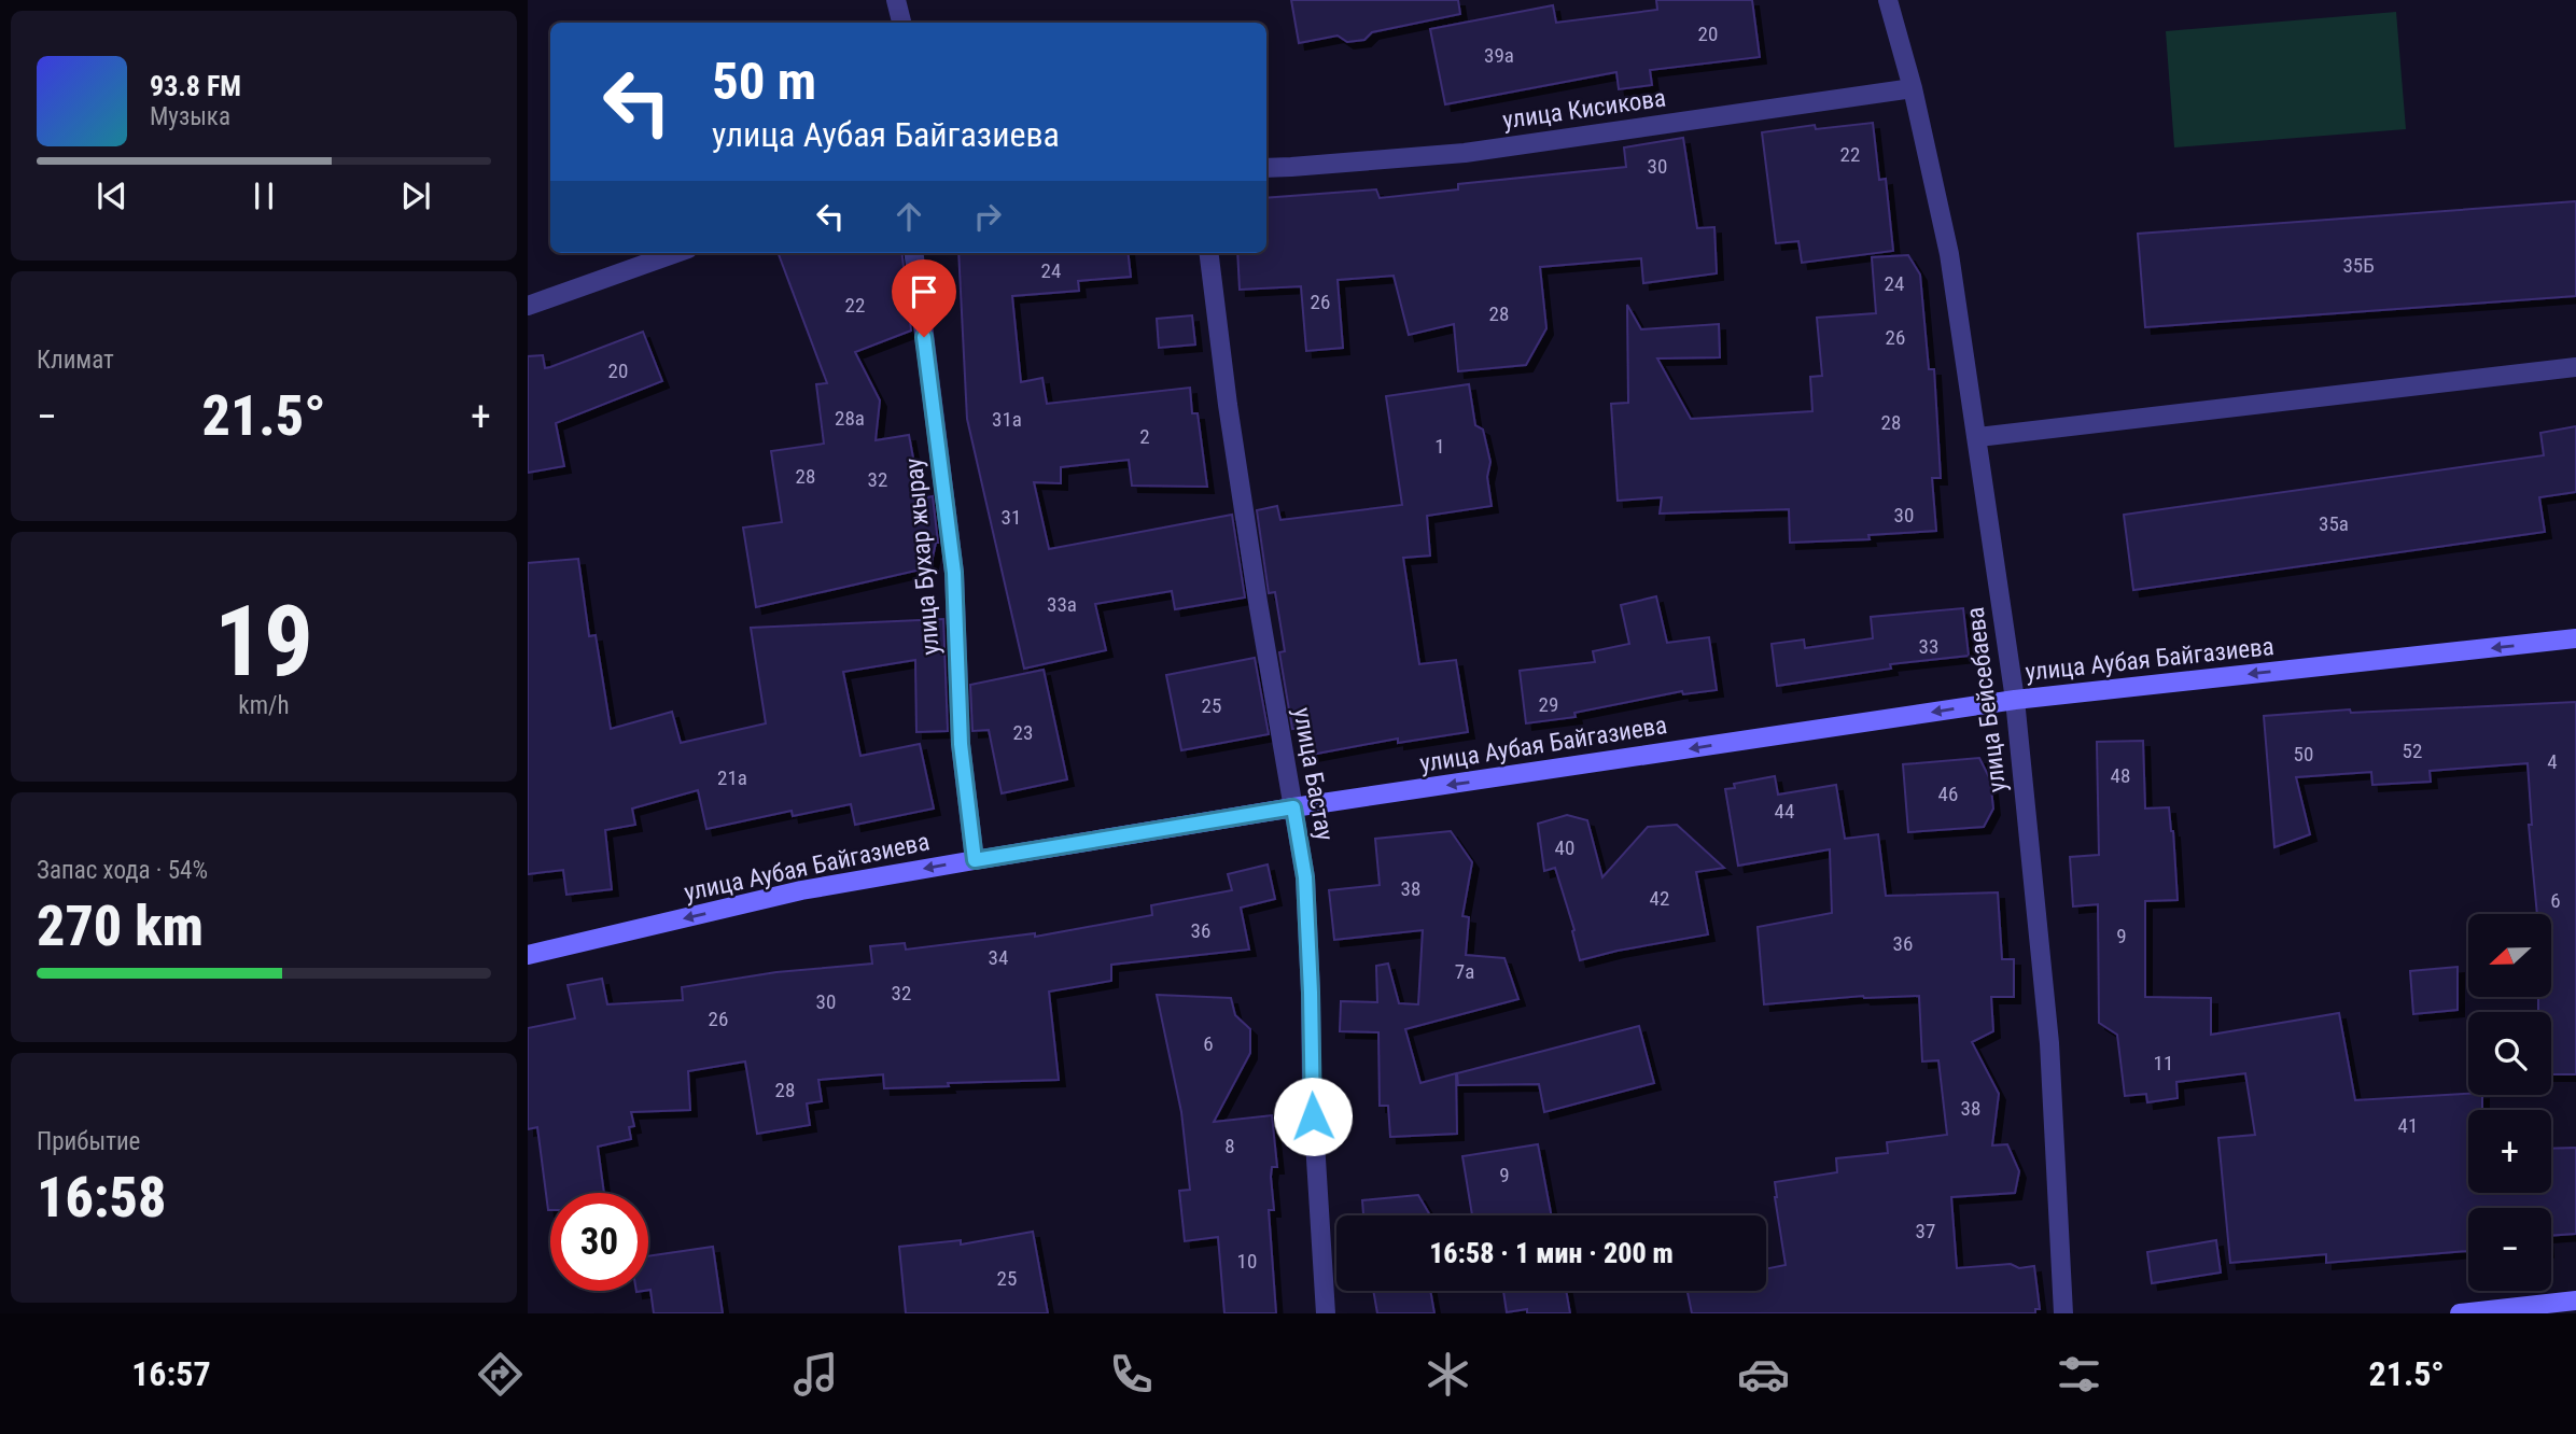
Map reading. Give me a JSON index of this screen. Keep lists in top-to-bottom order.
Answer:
{
  "streets": {
    "main road": ["улица Аубая Байгазиева"],
    "street": [
      "улица Кисикова",
      "улица Бухар жырау",
      "улица Бейсебаева",
      "улица Бастау"
    ]
  },
  "crossings": [
    ["улица Кисикова", "улица Бейсебаева"],
    ["улица Бухар жырау", "улица Аубая Байгазиева"],
    ["улица Аубая Байгазиева", "улица Бейсебаева"],
    ["улица Аубая Байгазиева", "улица Бастау"]
  ],
  "one_way": ["улица Аубая Байгазиева"],
  "house_numbers": [
    "20",
    "39а",
    "22",
    "30",
    "35Б",
    "24",
    "24",
    "26",
    "22",
    "28",
    "26",
    "20",
    "28а",
    "31а",
    "28",
    "2",
    "1",
    "28",
    "32",
    "30",
    "31",
    "35а",
    "33а",
    "33",
    "29",
    "25",
    "23",
    "52",
    "50",
    "4",
    "48",
    "21а",
    "46",
    "44",
    "40",
    "38",
    "42",
    "6",
    "36",
    "9",
    "36",
    "34",
    "7а",
    "32",
    "30",
    "26",
    "6",
    "11",
    "28",
    "38",
    "41",
    "8",
    "9",
    "37",
    "10",
    "25"
  ],
  "north": "left",
  "page": {
    "turn": ["50 m", "улица Аубая Байгазиева"],
    "song": ["93.8 FM", "Музыка"],
    "tile": [
      "Климат",
      ["19", "km/h"],
      ["Запас хода · 54%", "270 km"],
      ["Прибытие", "16:58"]
    ],
    "heat": ["−", "21.5°", "+"],
    "map_buttons": ["+", "−"],
    "limit": "30",
    "trip": "16:58 · 1 мин · 200 m",
    "tabs": ["16:57", "21.5°"]
  }
}
